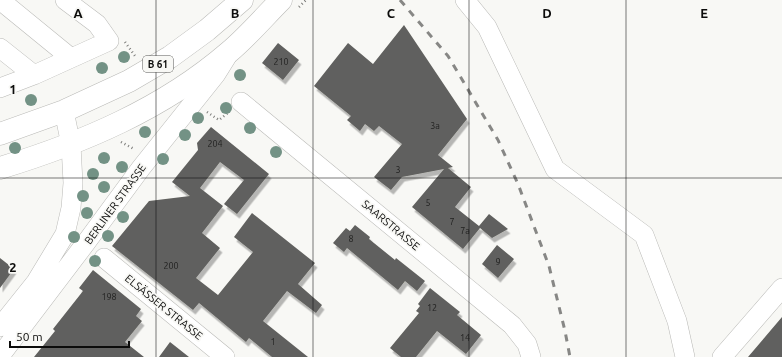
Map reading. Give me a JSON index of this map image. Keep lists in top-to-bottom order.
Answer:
{
  "streets": {
    "main road": ["B 61", "BERLINER STRASSE"],
    "street": ["SAARSTRASSE", "ELSÄSSER STRASSE"]
  },
  "house_numbers": [
    "210",
    "3a",
    "204",
    "3",
    "5",
    "7",
    "7a",
    "8",
    "9",
    "200",
    "198",
    "12",
    "14",
    "1"
  ],
  "scale_bar": "50 m",
  "grid": {
    "columns": [
      "A",
      "B",
      "C",
      "D",
      "E"
    ],
    "rows": ["1", "2"]
  }
}
